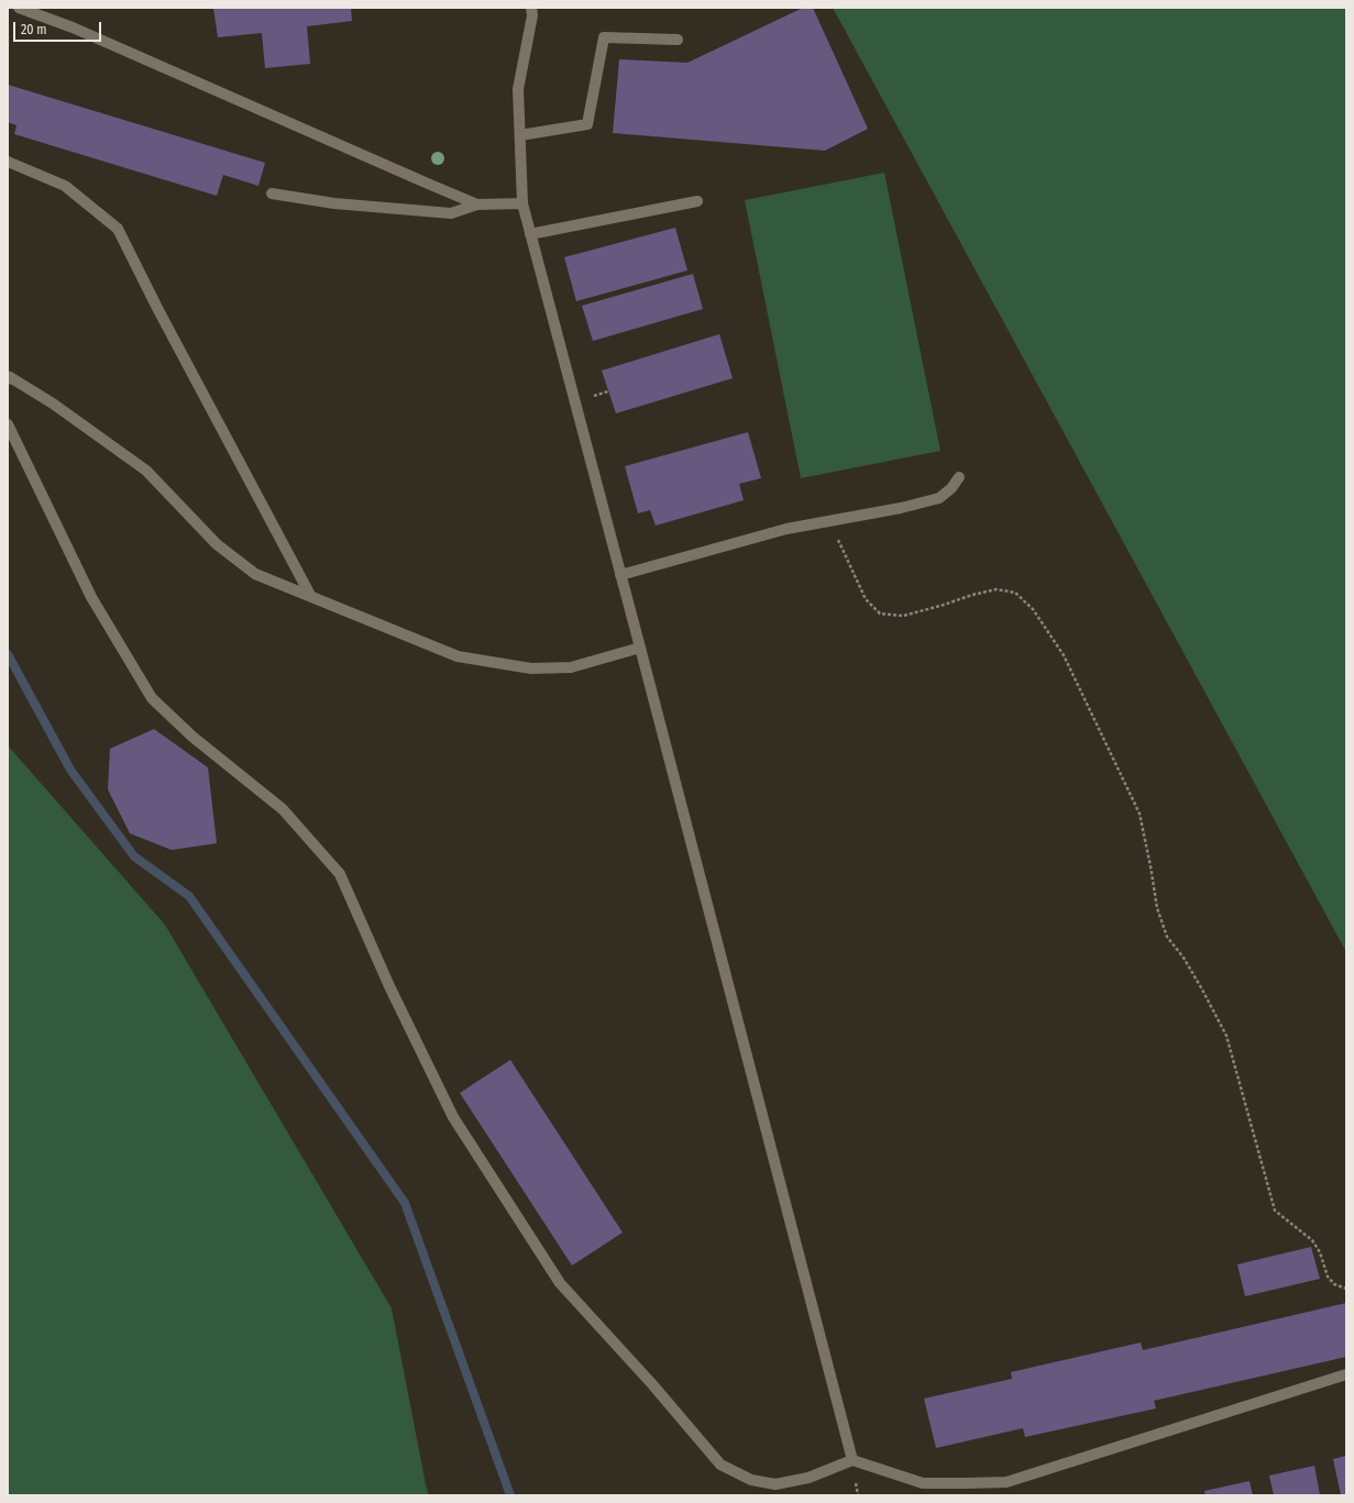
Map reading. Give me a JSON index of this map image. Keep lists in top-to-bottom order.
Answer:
{
  "scale_bar": "20 m"
}
